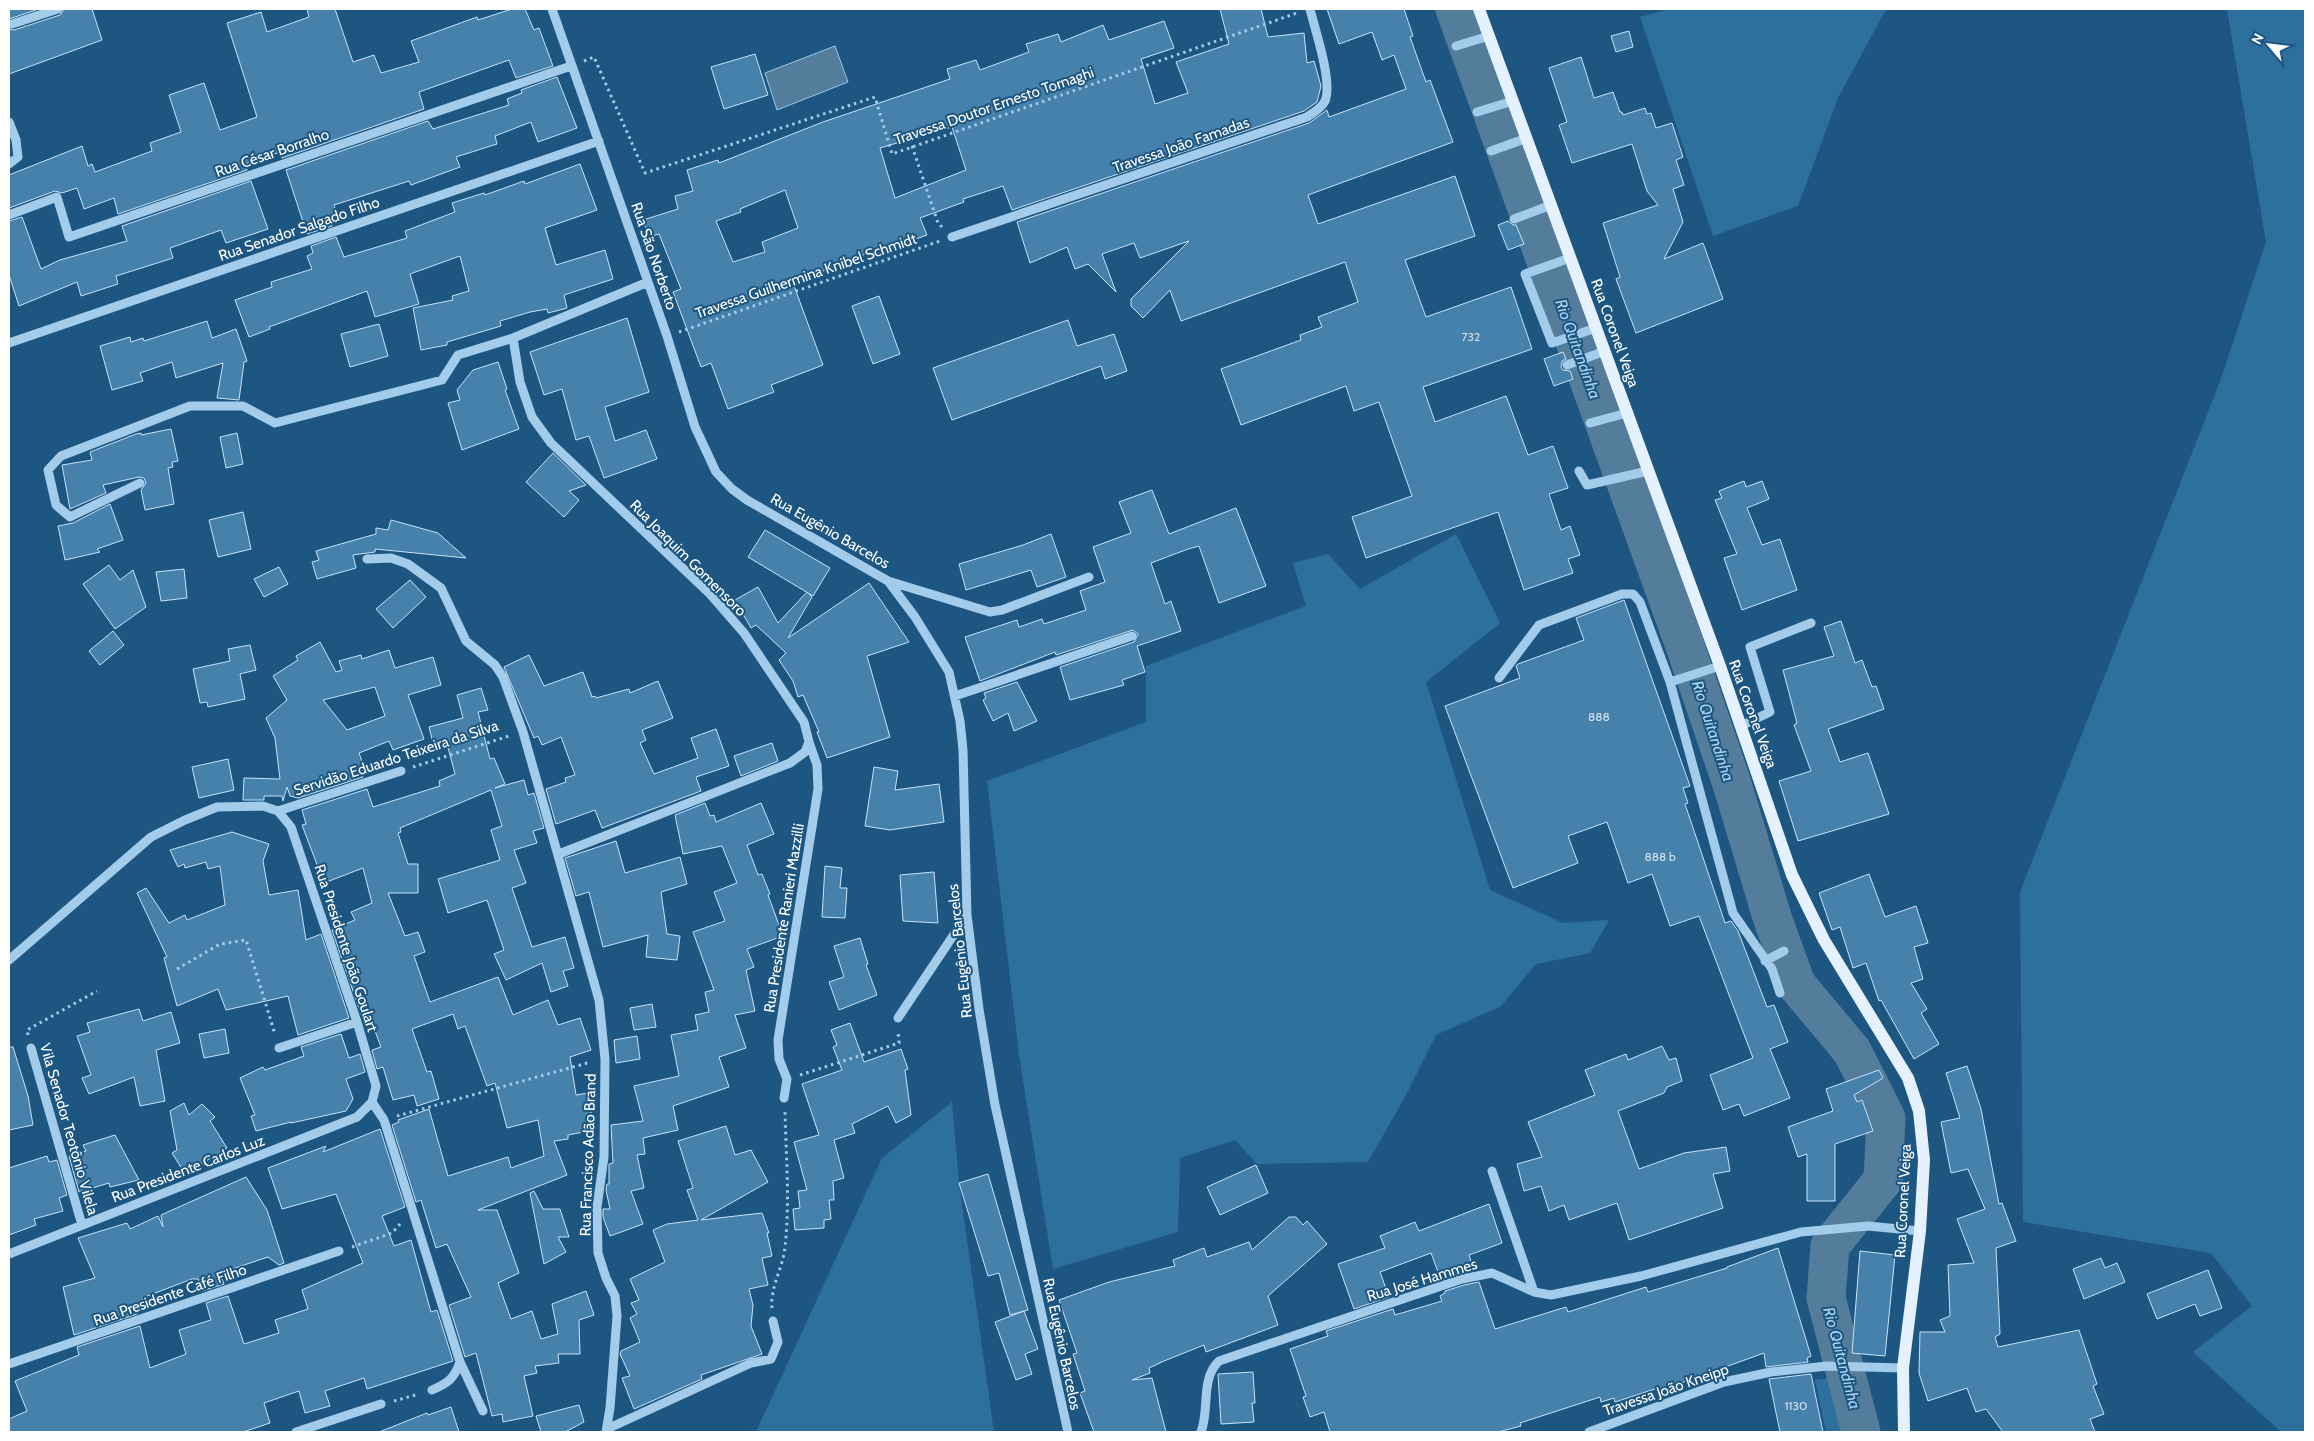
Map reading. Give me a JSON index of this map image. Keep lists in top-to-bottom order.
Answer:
{
  "streets": {
    "main road": ["Rua Coronel Veiga"],
    "street": [
      "Travessa João Famadas",
      "Rua César Borralho",
      "Rua Senador Salgado Filho",
      "Rua São Norberto",
      "Rua Eugênio Barcelos",
      "Rua Joaquim Gomensoro",
      "Servidão Eduardo Teixeira da Silva",
      "Rua Presidente Ranieri Mazzilli",
      "Rua Presidente João Goulart",
      "Vila Senador Teotônio Vilela",
      "Rua Francisco Adão Brand",
      "Rua Presidente Carlos Luz",
      "Rua José Hammes",
      "Rua Presidente Café Filho",
      "Travessa João Kneipp"
    ],
    "path": ["Travessa Doutor Ernesto Tornaghi", "Travessa Guilhermina Knibel Schmidt"]
  },
  "crossings": [
    ["Travessa Doutor Ernesto Tornaghi", "Travessa João Famadas"],
    ["Travessa Doutor Ernesto Tornaghi", "Rua César Borralho"],
    ["Travessa Doutor Ernesto Tornaghi", "Rua São Norberto"],
    ["Travessa João Famadas", "Travessa Guilhermina Knibel Schmidt"],
    ["Rua César Borralho", "Rua São Norberto"],
    ["Rua Senador Salgado Filho", "Rua São Norberto"],
    ["Rua São Norberto", "Travessa Guilhermina Knibel Schmidt"],
    ["Rua São Norberto", "Rua Eugênio Barcelos"],
    ["Rua Coronel Veiga", "Rua José Hammes"],
    ["Rua Coronel Veiga", "Travessa João Kneipp"],
    ["Rua Joaquim Gomensoro", "Rua Presidente Ranieri Mazzilli"],
    ["Servidão Eduardo Teixeira da Silva", "Rua Presidente João Goulart"],
    ["Servidão Eduardo Teixeira da Silva", "Rua Francisco Adão Brand"],
    ["Rua Presidente João Goulart", "Rua Presidente Carlos Luz"],
    ["Vila Senador Teotônio Vilela", "Rua Presidente Carlos Luz"]
  ],
  "water": ["Rio Quitandinha"],
  "house_numbers": [
    "732",
    "888",
    "888 b",
    "1130"
  ],
  "north": "top left"
}
